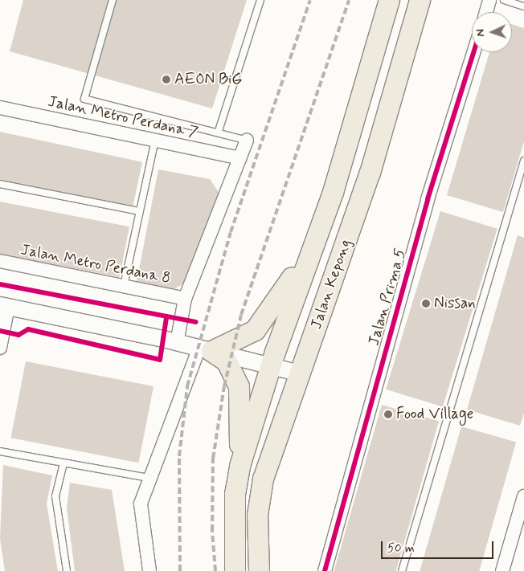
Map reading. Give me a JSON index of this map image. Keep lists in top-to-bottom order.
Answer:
{
  "streets": {
    "main road": ["Jalan Kepong"],
    "street": ["Jalan Metro Perdana 7", "Jalan Metro Perdana 8", "Jalan Prima 5"]
  },
  "places": ["AEON BiG", "Nissan", "Food Village"],
  "scale_bar": "50 m",
  "north": "left"
}
